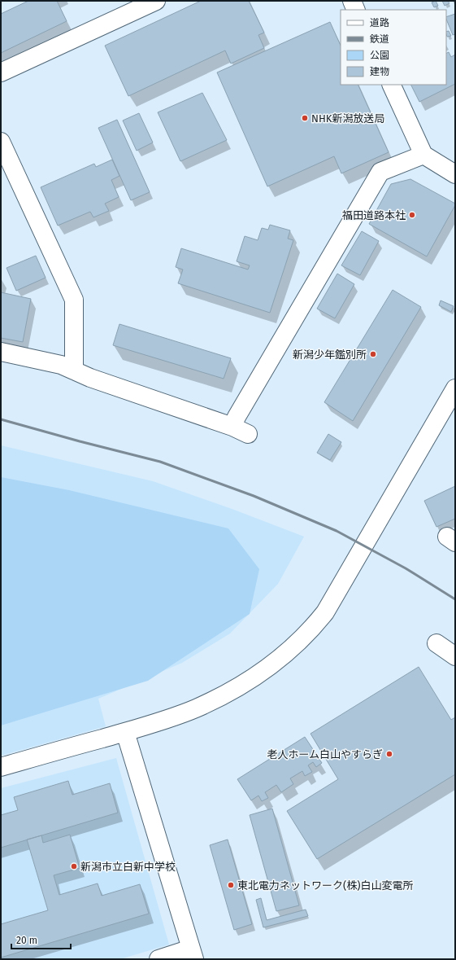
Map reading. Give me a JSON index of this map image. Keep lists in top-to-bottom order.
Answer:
{
  "places": [
    "NHK新潟放送局",
    "福田道路本社",
    "新潟少年鑑別所",
    "老人ホーム白山やすらぎ",
    "新潟市立白新中学校",
    "東北電力ネットワーク(株)白山変電所"
  ],
  "legend": [
    "道路",
    "鉄道",
    "公園",
    "建物"
  ],
  "scale_bar": "20 m"
}
